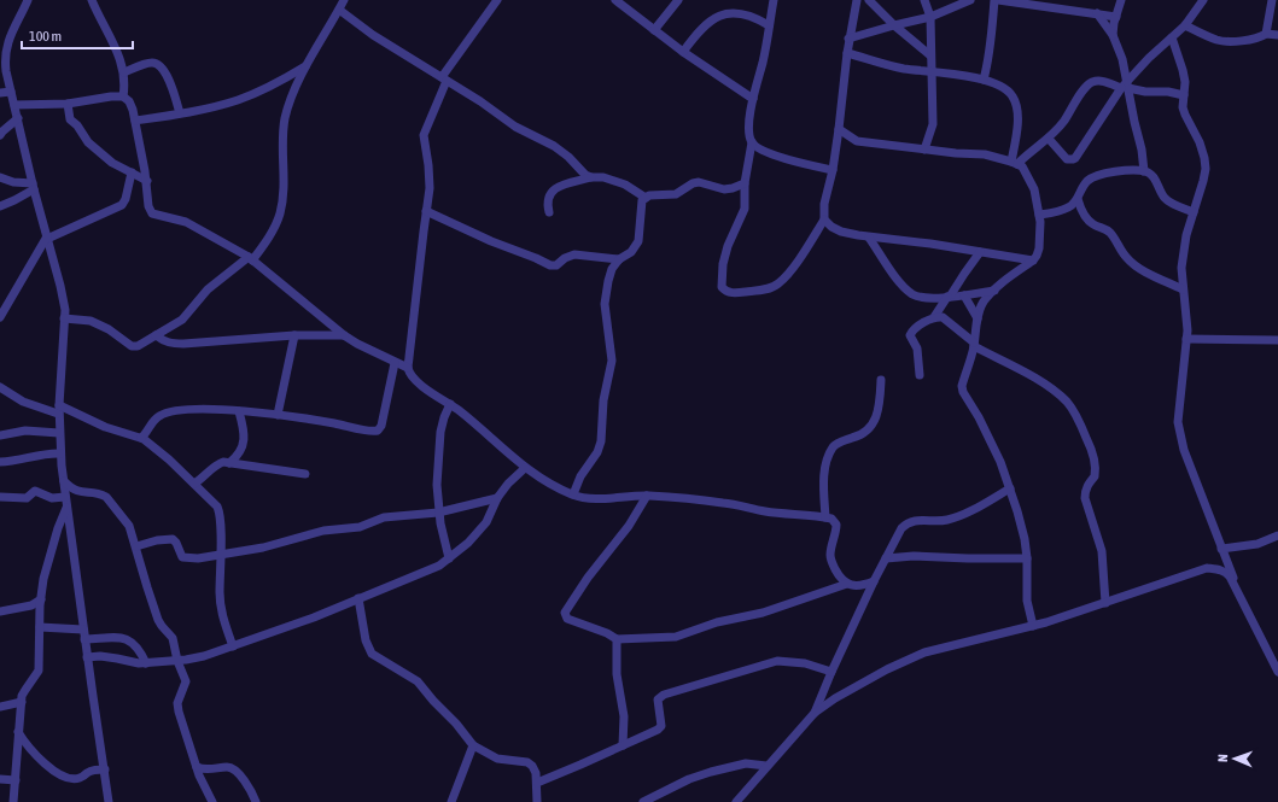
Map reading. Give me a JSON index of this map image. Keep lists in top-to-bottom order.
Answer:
{
  "scale_bar": "100 m",
  "north": "left"
}
